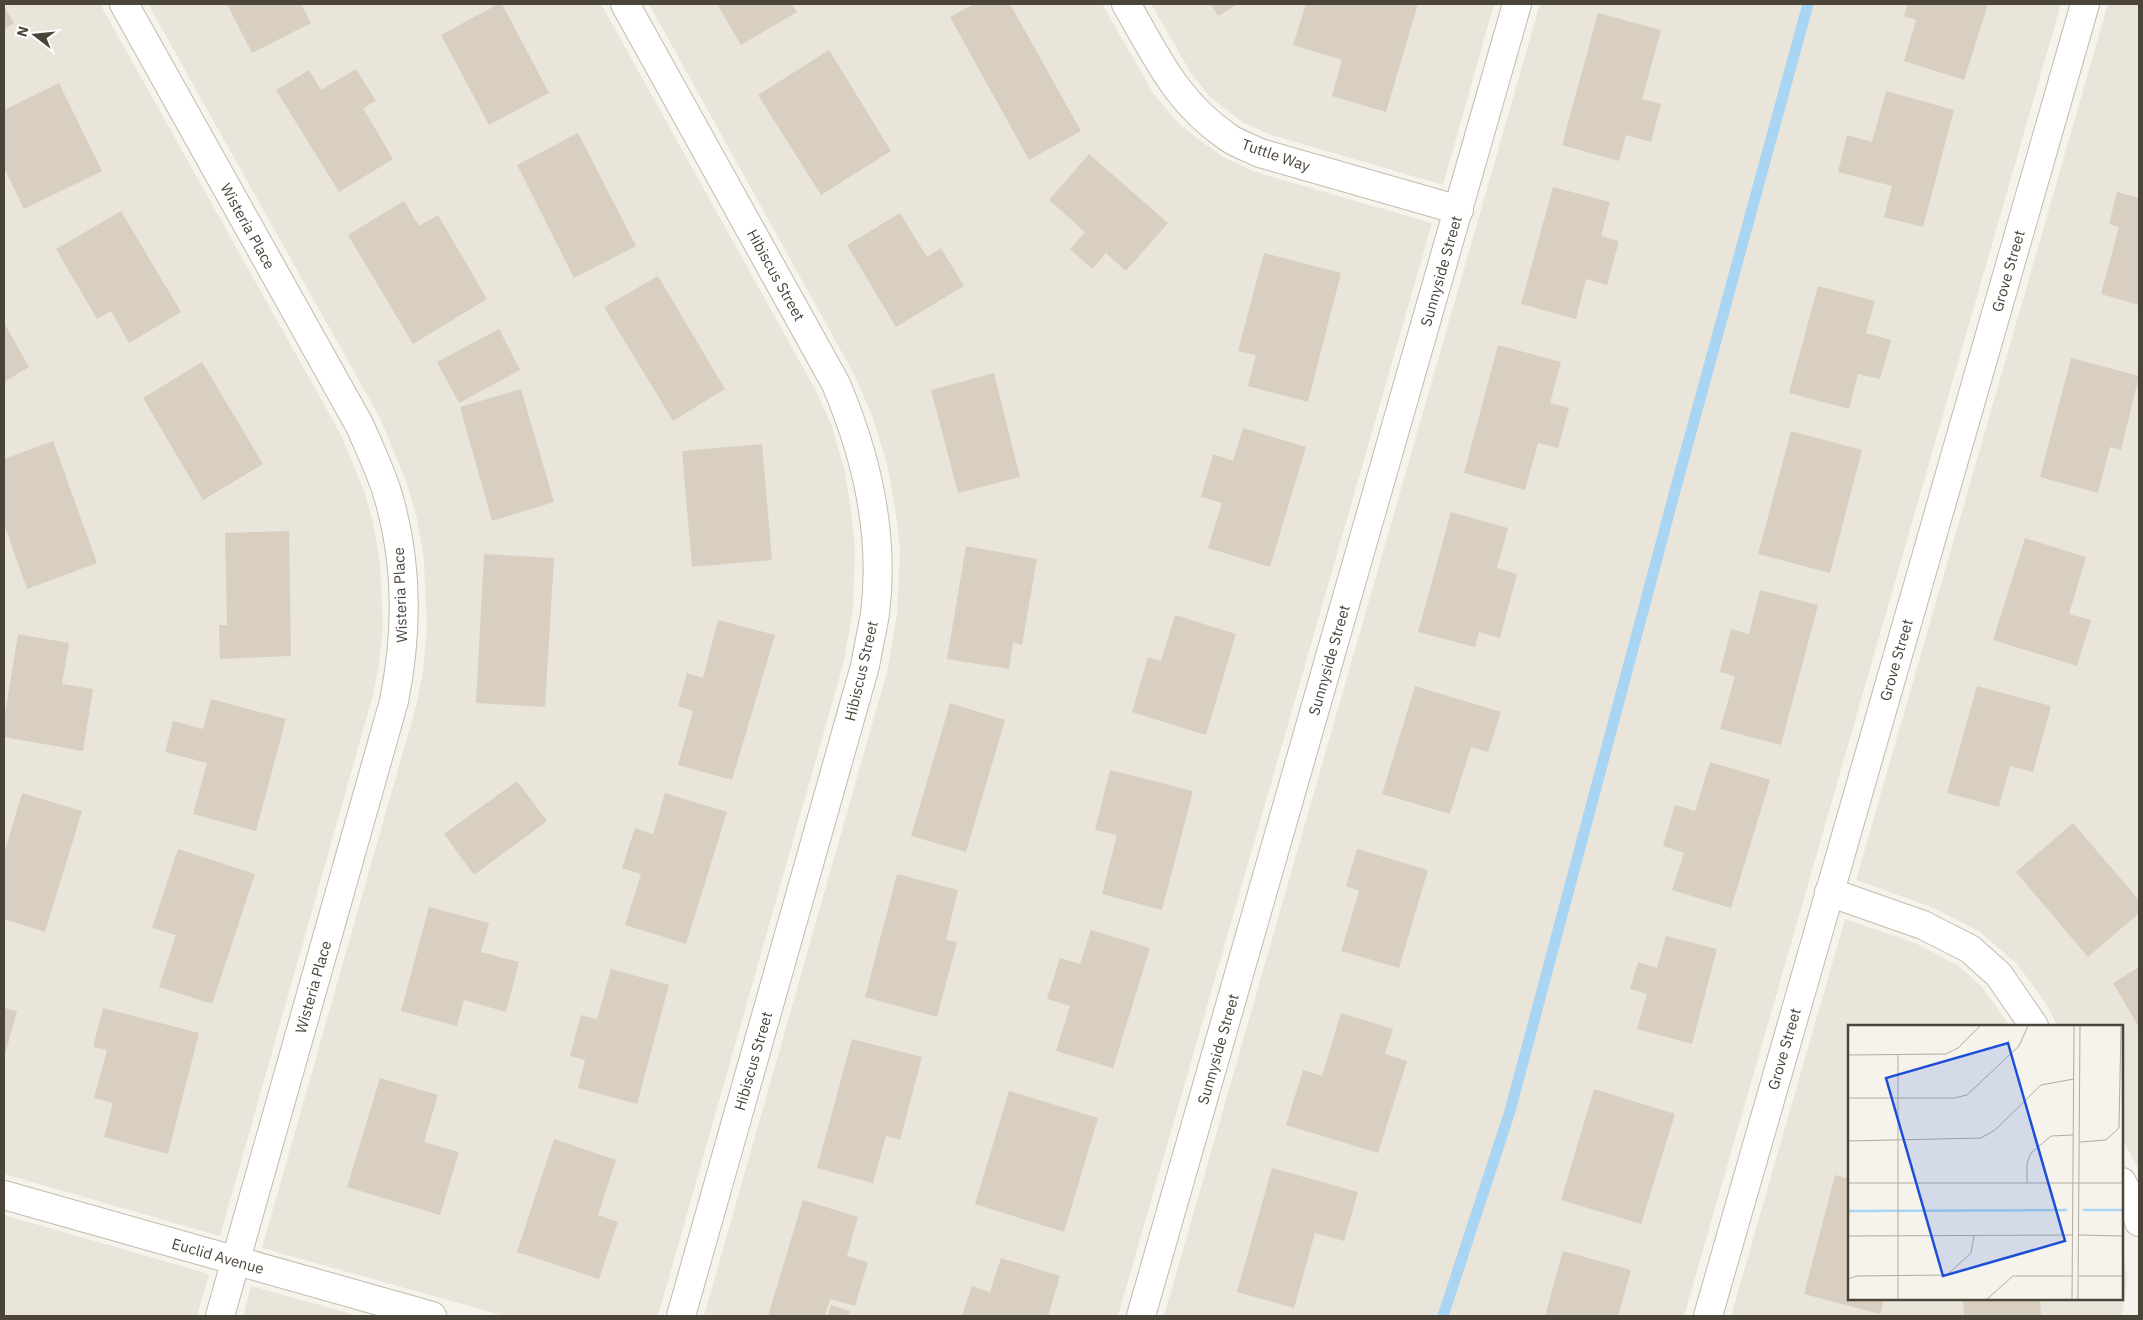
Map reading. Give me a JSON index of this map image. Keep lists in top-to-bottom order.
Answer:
{
  "streets": {
    "street": [
      "Tuttle Way",
      "Wisteria Place",
      "Sunnyside Street",
      "Grove Street",
      "Hibiscus Street",
      "Euclid Avenue"
    ]
  },
  "crossings": [
    ["Tuttle Way", "Sunnyside Street"],
    ["Wisteria Place", "Euclid Avenue"]
  ],
  "north": "left"
}
